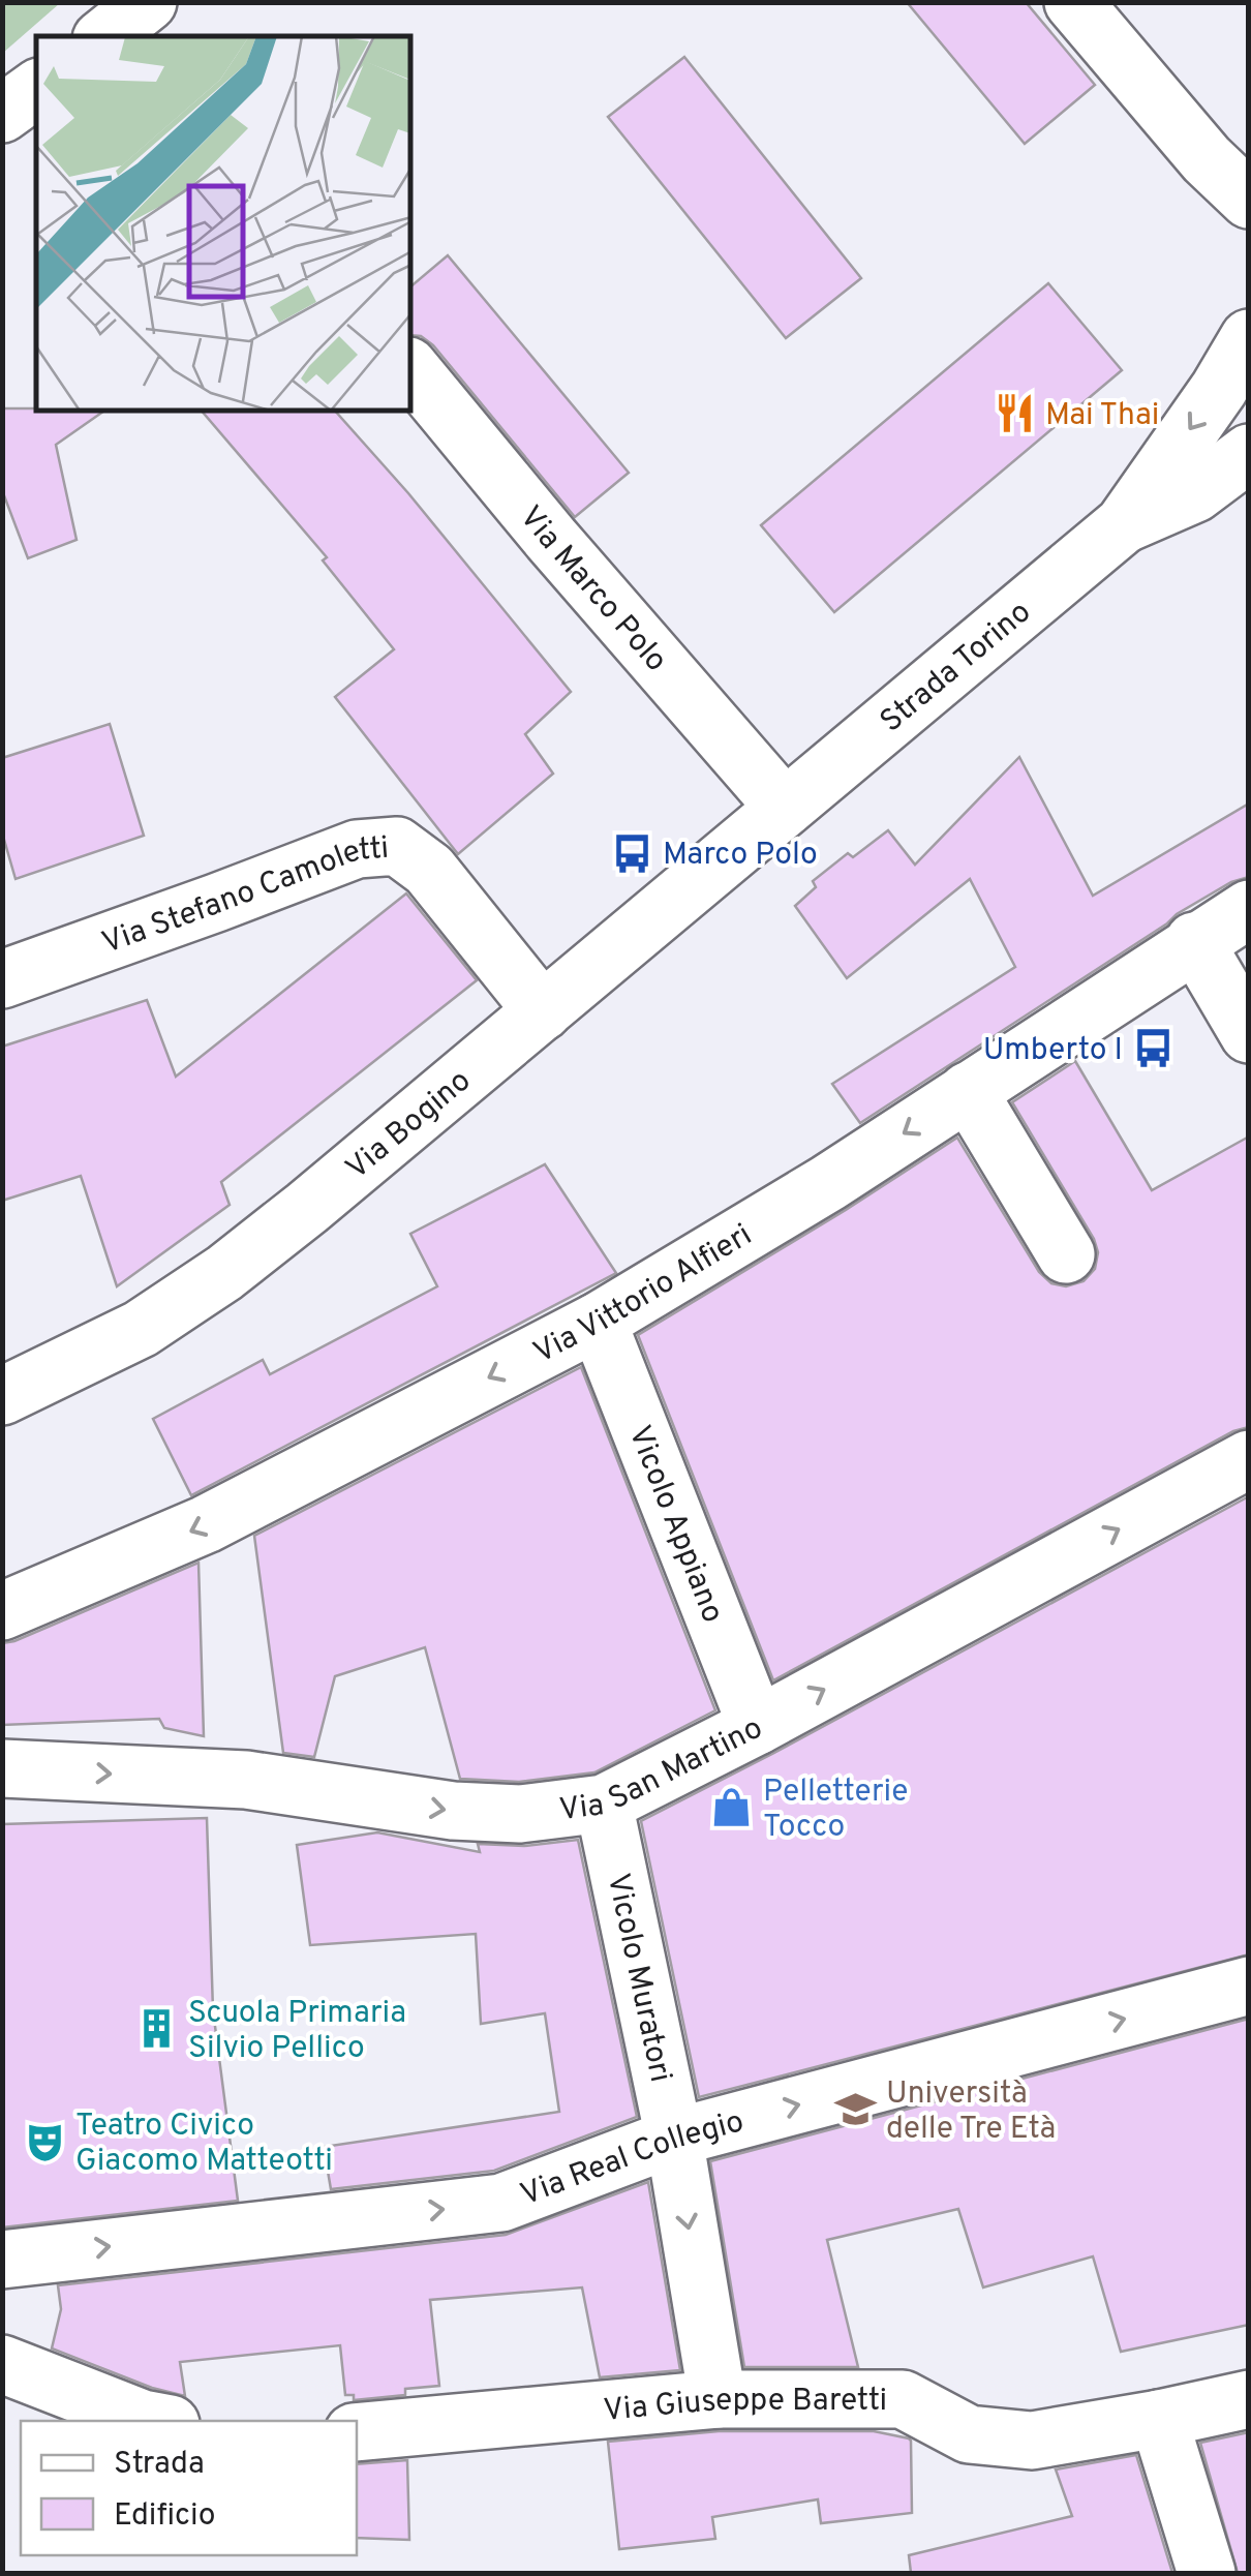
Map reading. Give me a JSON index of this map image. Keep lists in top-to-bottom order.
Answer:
{
  "streets": {
    "street": [
      "Via Marco Polo",
      "Strada Torino",
      "Via Stefano Camoletti",
      "Via Bogino",
      "Via Vittorio Alfieri",
      "Vicolo Appiano",
      "Via San Martino",
      "Vicolo Muratori",
      "Via Real Collegio",
      "Via Giuseppe Baretti"
    ]
  },
  "crossings": [
    ["Via Marco Polo", "Strada Torino"],
    ["Via Marco Polo", "Via Bogino"],
    ["Strada Torino", "Via Bogino"],
    ["Via Stefano Camoletti", "Via Bogino"],
    ["Via Vittorio Alfieri", "Vicolo Appiano"],
    ["Vicolo Appiano", "Via San Martino"],
    ["Via San Martino", "Vicolo Muratori"],
    ["Vicolo Muratori", "Via Real Collegio"],
    ["Vicolo Muratori", "Via Giuseppe Baretti"]
  ],
  "one_way": [
    "Via Vittorio Alfieri",
    "Via San Martino",
    "Vicolo Muratori",
    "Via Real Collegio"
  ],
  "places": {
    "restaurant": ["Mai Thai"],
    "bus stop": ["Marco Polo", "Umberto I"],
    "shop": ["Pelletterie Tocco"],
    "building": ["Scuola Primaria Silvio Pellico"],
    "school or university": ["Università delle Tre Età"],
    "theatre": ["Teatro Civico Giacomo Matteotti"]
  },
  "legend": ["Strada", "Edificio"]
}
